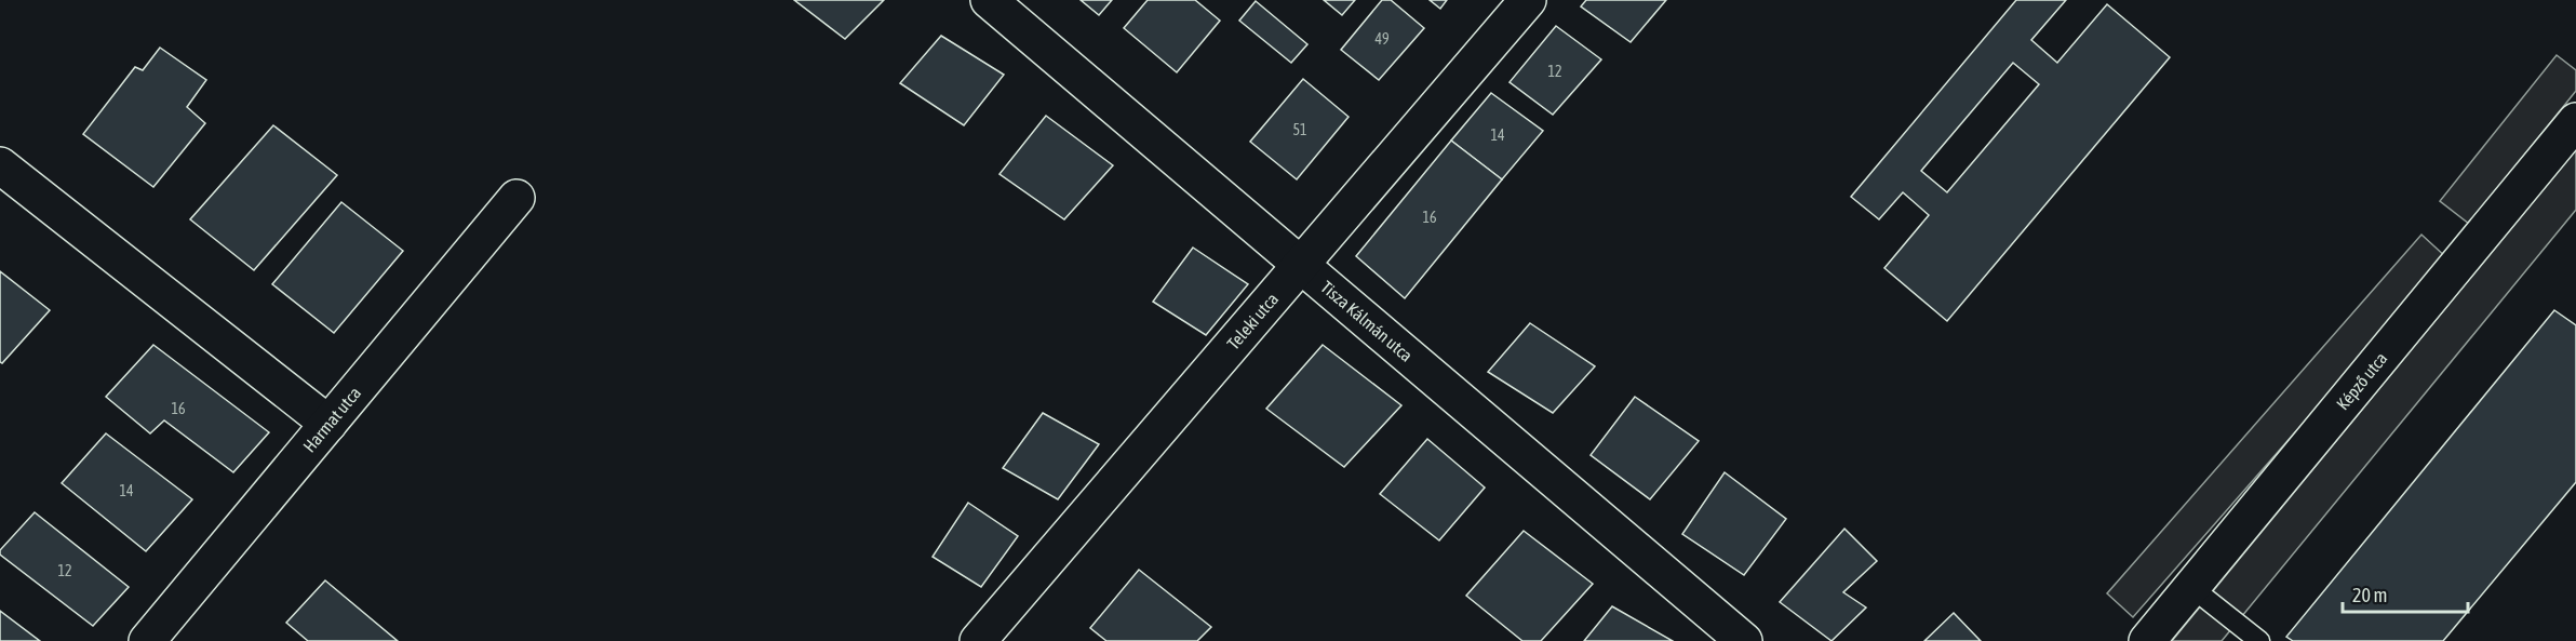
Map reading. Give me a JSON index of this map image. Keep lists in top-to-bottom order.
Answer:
{
  "streets": {
    "street": [
      "Tisza Kálmán utca",
      "Teleki utca",
      "Képző utca",
      "Harmat utca"
    ]
  },
  "crossings": [
    ["Tisza Kálmán utca", "Teleki utca"]
  ],
  "house_numbers": [
    "49",
    "12",
    "51",
    "14",
    "16",
    "16",
    "14",
    "12"
  ],
  "scale_bar": "20 m"
}
